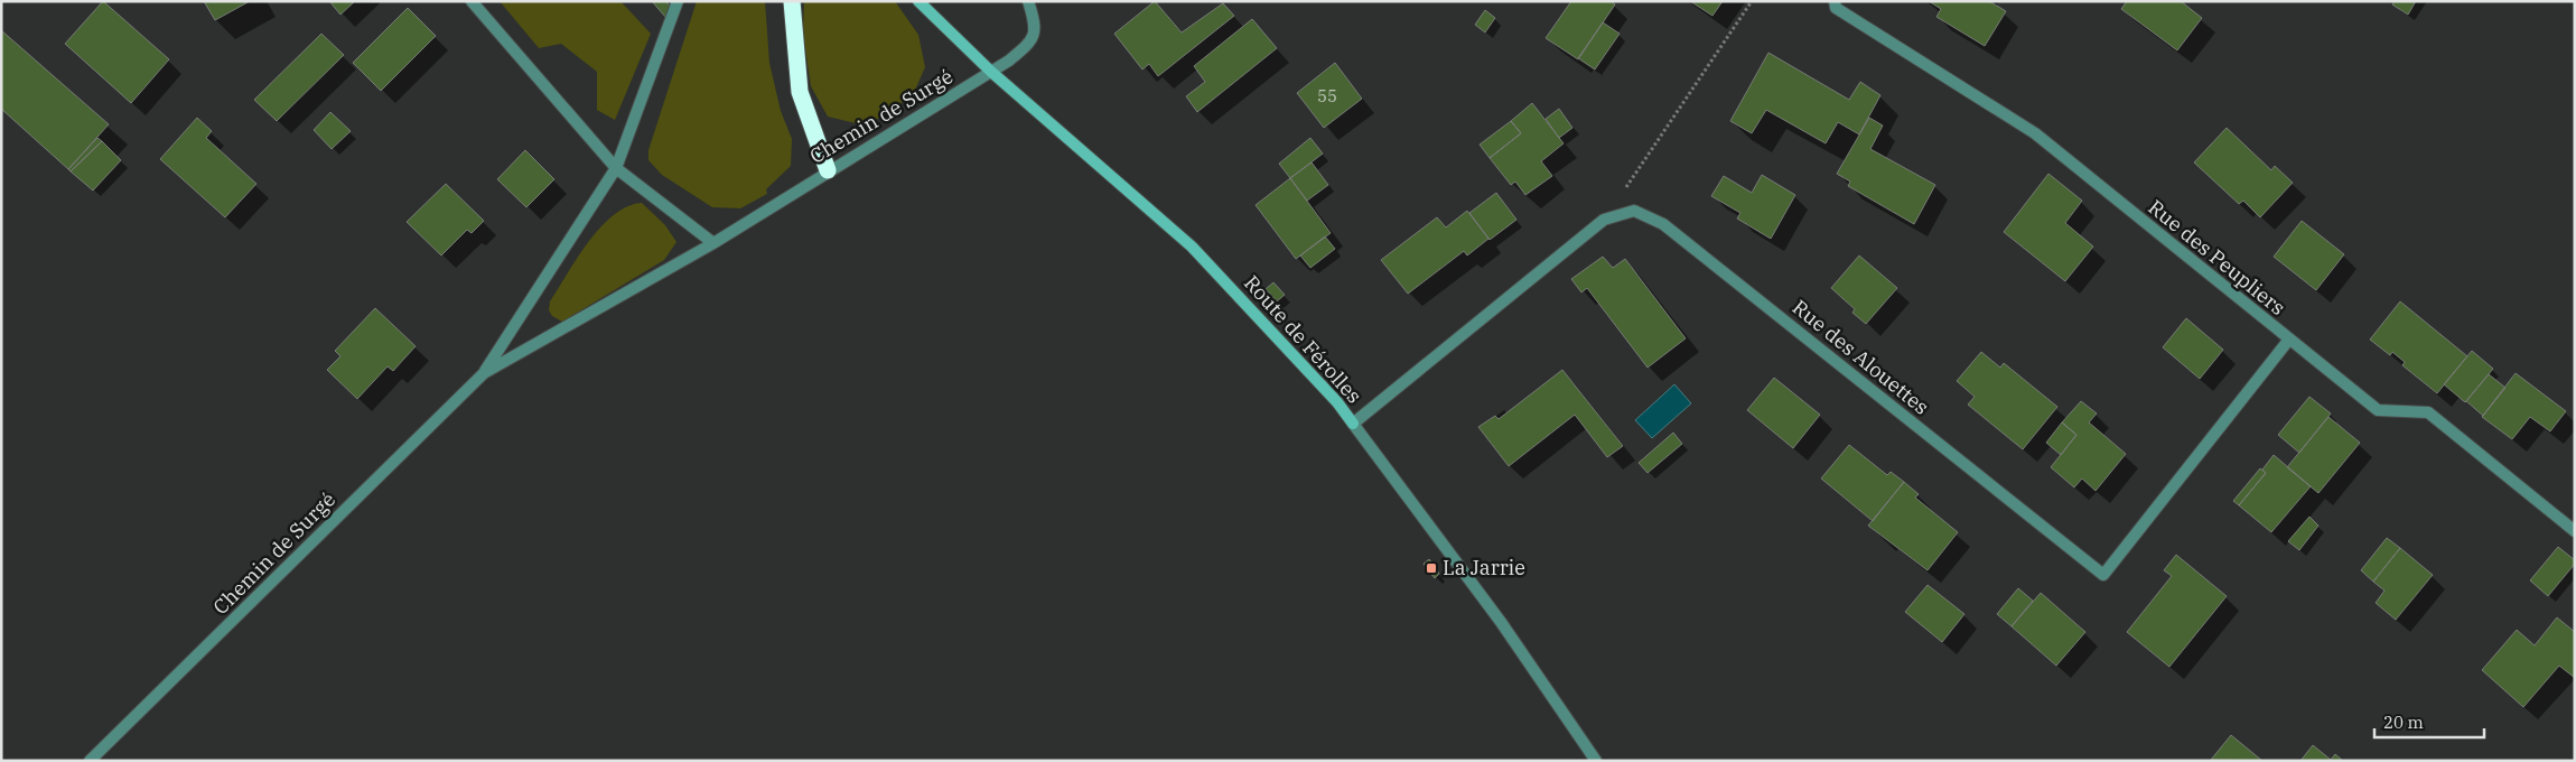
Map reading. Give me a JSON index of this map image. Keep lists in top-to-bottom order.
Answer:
{
  "streets": {
    "street": [
      "Chemin de Surgé",
      "Rue des Peupliers",
      "Route de Férolles",
      "Rue des Alouettes"
    ]
  },
  "crossings": [
    ["Chemin de Surgé", "Route de Férolles"],
    ["Rue des Peupliers", "Rue des Alouettes"],
    ["Route de Férolles", "Rue des Alouettes"]
  ],
  "places": {
    "transit": ["La Jarrie"]
  },
  "house_numbers": ["55"],
  "scale_bar": "20 m"
}
